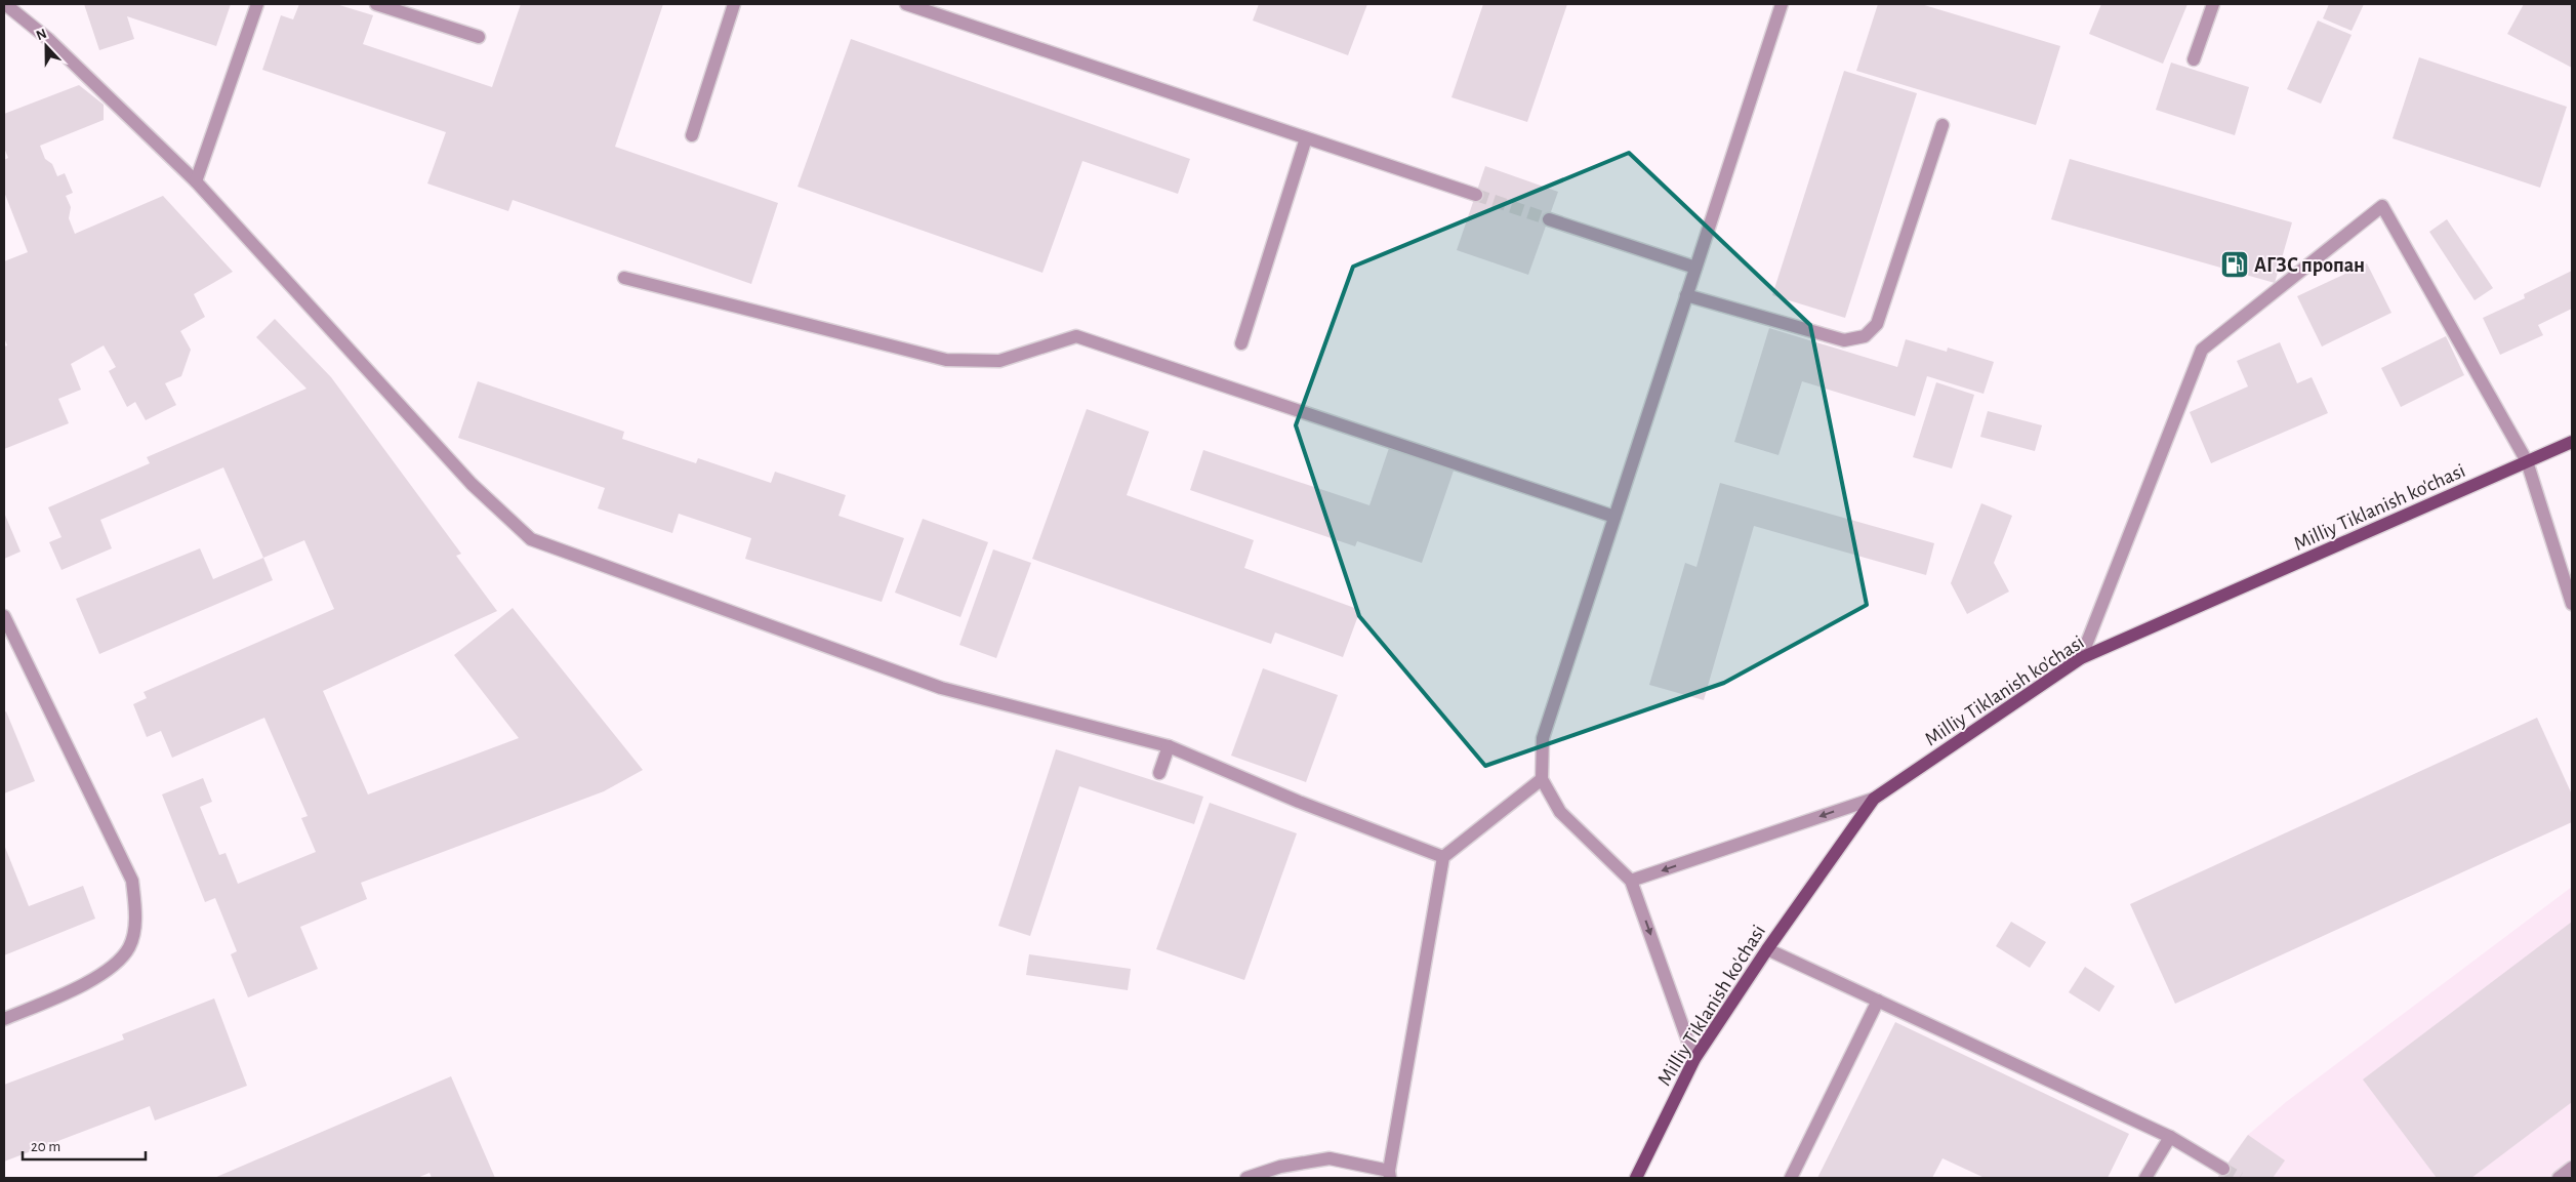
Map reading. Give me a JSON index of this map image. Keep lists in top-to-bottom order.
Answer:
{
  "streets": {
    "main road": ["Milliy Tiklanish ko'chasi"]
  },
  "places": {
    "fuel station": ["АГЗС пропан"]
  },
  "scale_bar": "20 m",
  "north": "top"
}
